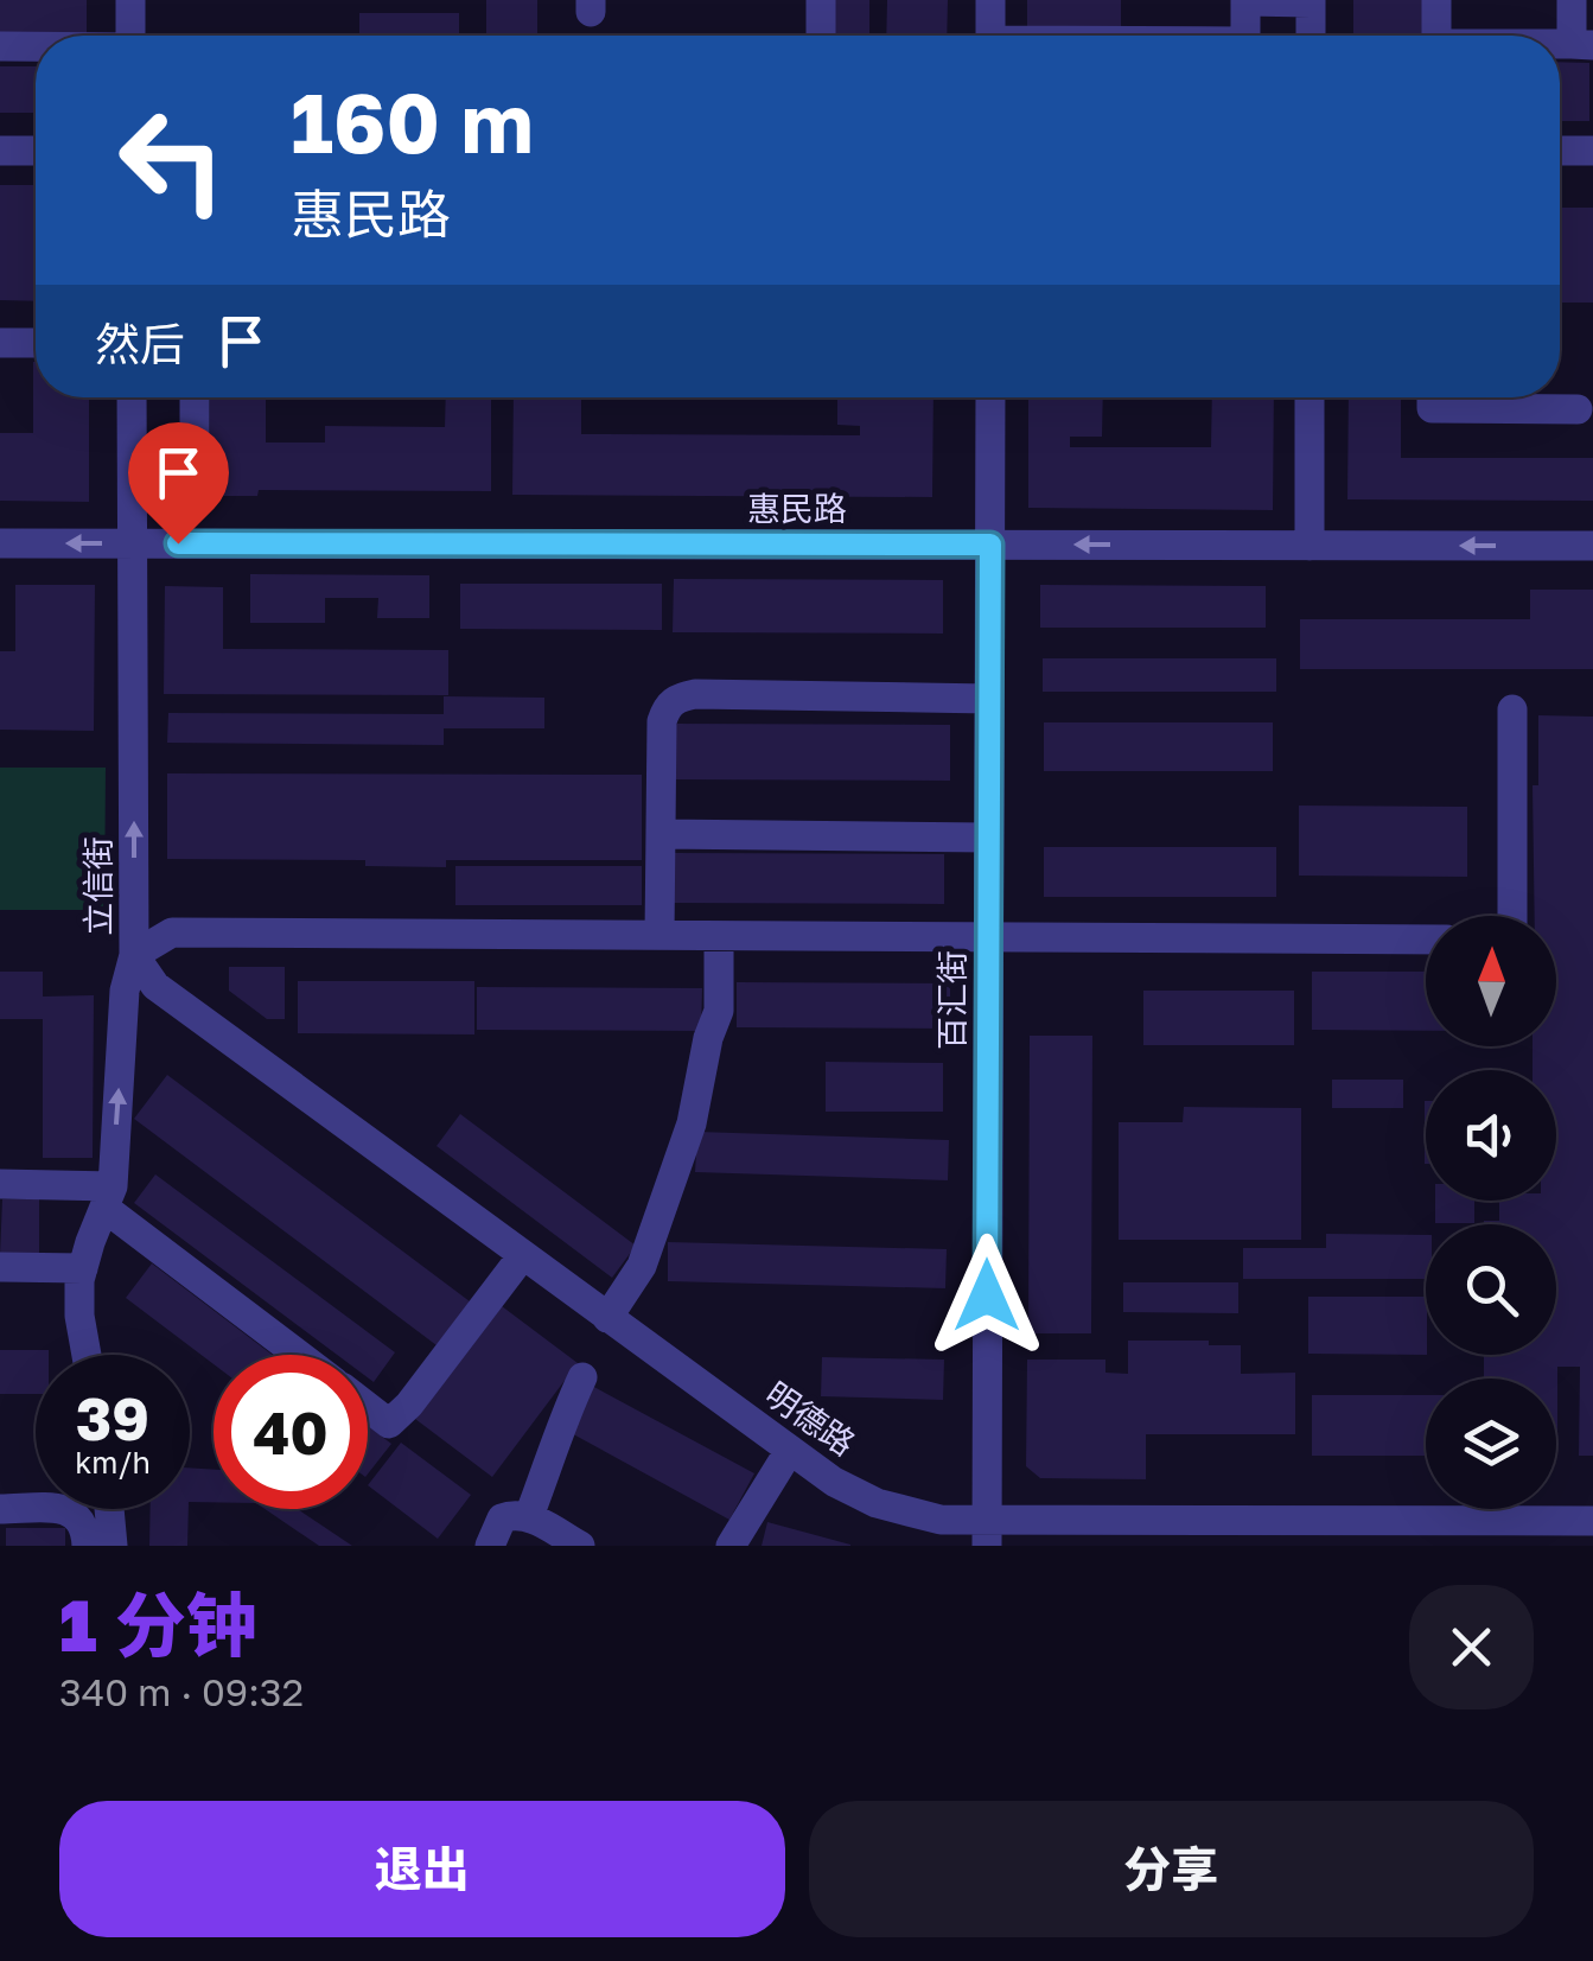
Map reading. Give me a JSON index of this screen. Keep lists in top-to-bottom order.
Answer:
{
  "streets": {
    "street": [
      "惠民路",
      "立信街",
      "百汇街",
      "明德路"
    ]
  },
  "crossings": [
    ["惠民路", "立信街"],
    ["惠民路", "百汇街"],
    ["立信街", "明德路"],
    ["百汇街", "明德路"]
  ],
  "one_way": ["惠民路", "立信街"],
  "north": "top",
  "page": {
    "turn": ["160 m", "惠民路"],
    "then": "然后",
    "speed": "39 km/h",
    "limit": "40",
    "heading": ["1 分钟", "340 m · 09:32"],
    "buttons": ["退出", "分享"]
  }
}
